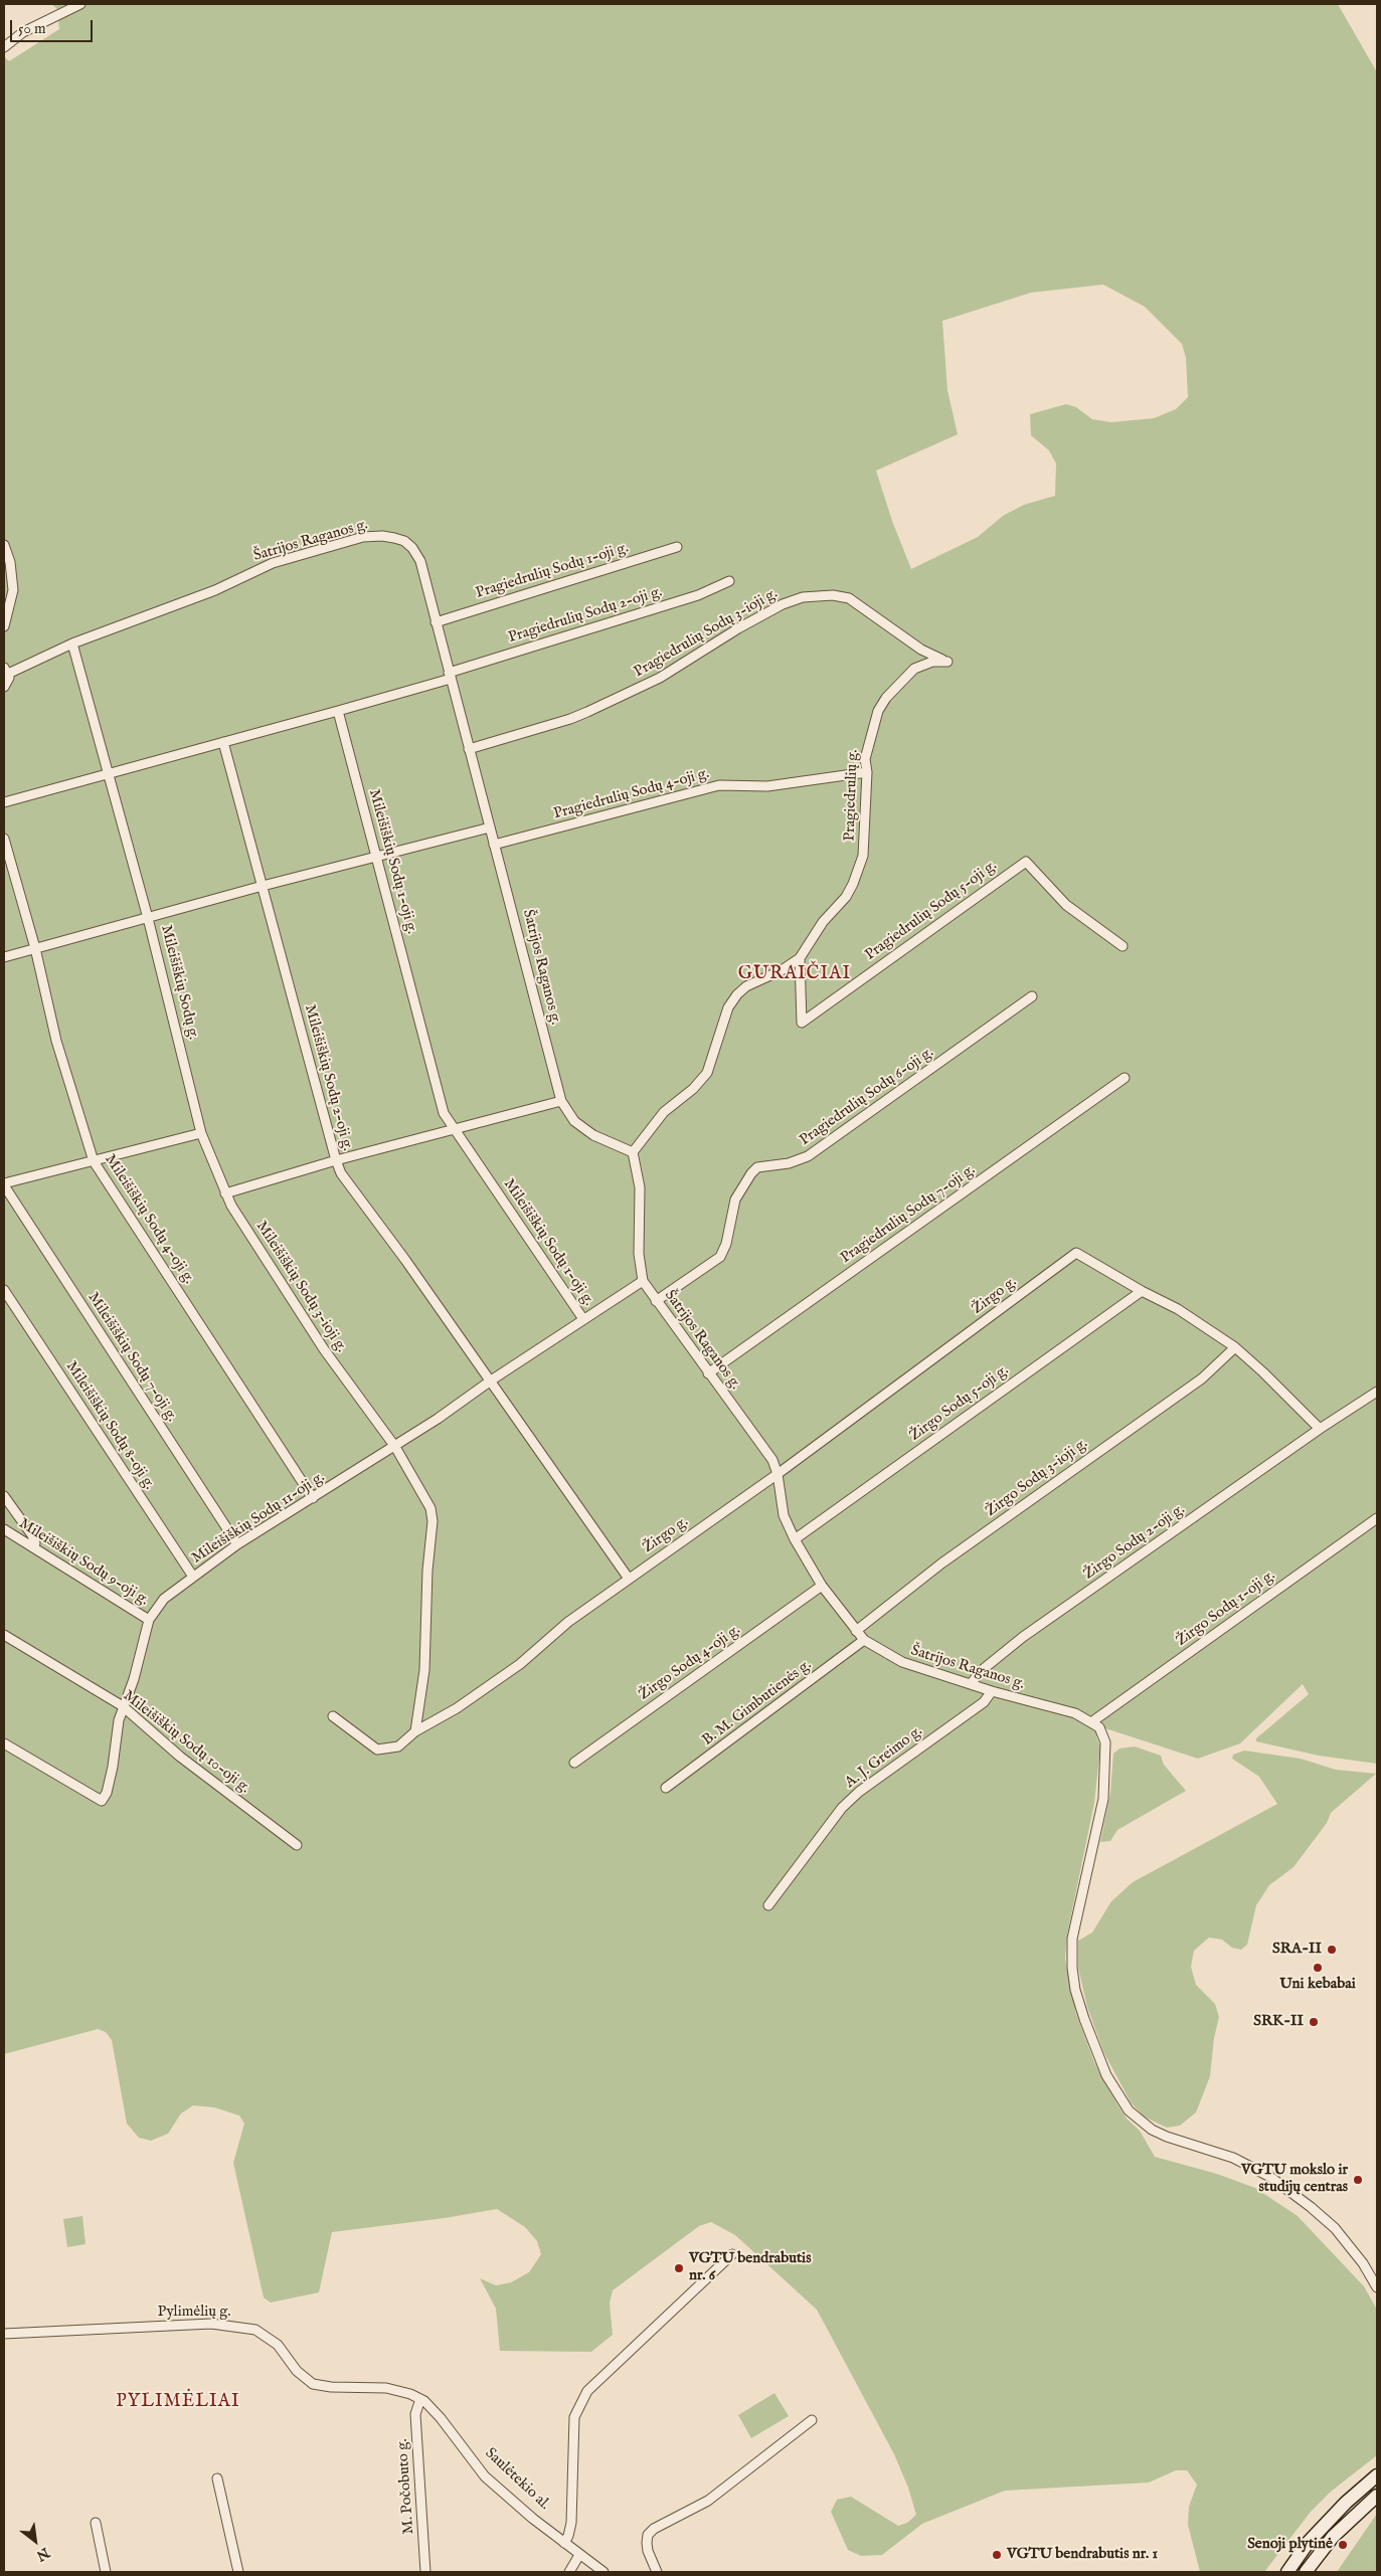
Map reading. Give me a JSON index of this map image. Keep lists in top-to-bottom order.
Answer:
{
  "streets": {
    "street": [
      "Šatrijos Raganos g.",
      "Pragiedrulių Sodų 1-oji g.",
      "Pragiedrulių Sodų 2-oji g.",
      "Pragiedrulių Sodų 3-ioji g.",
      "Pragiedrulių Sodų 4-oji g.",
      "Pragiedrulių g.",
      "Mileišiškių Sodų 1-oji g.",
      "Pragiedrulių Sodų 5-oji g.",
      "Mileišiškių Sodų g.",
      "Mileišiškių Sodų 2-oji g.",
      "Pragiedrulių Sodų 6-oji g.",
      "Pragiedrulių Sodų 7-oji g.",
      "Mileišiškių Sodų 4-oji g.",
      "Mileišiškių Sodų 3-ioji g.",
      "Žirgo g.",
      "Mileišiškių Sodų 7-oji g.",
      "Žirgo Sodų 5-oji g.",
      "Mileišiškių Sodų 8-oji g.",
      "Žirgo Sodų 3-ioji g.",
      "Mileišiškių Sodų 11-oji g.",
      "Žirgo Sodų 2-oji g.",
      "Mileišiškių Sodų 9-oji g.",
      "Žirgo Sodų 1-oji g.",
      "Žirgo Sodų 4-oji g.",
      "B. M. Gimbutienės g.",
      "Mileišiškių Sodų 10-oji g.",
      "A. J. Greimo g.",
      "Pylimėlių g.",
      "Saulėtekio al.",
      "M. Počobuto g."
    ]
  },
  "crossings": [
    ["Šatrijos Raganos g.", "Pragiedrulių Sodų 1-oji g."],
    ["Šatrijos Raganos g.", "Pragiedrulių Sodų 2-oji g."],
    ["Šatrijos Raganos g.", "Pragiedrulių Sodų 3-ioji g."],
    ["Šatrijos Raganos g.", "Pragiedrulių Sodų 4-oji g."],
    ["Šatrijos Raganos g.", "Pragiedrulių g."],
    ["Šatrijos Raganos g.", "Mileišiškių Sodų g."],
    ["Šatrijos Raganos g.", "Pragiedrulių Sodų 6-oji g."],
    ["Šatrijos Raganos g.", "Pragiedrulių Sodų 7-oji g."],
    ["Šatrijos Raganos g.", "Žirgo g."],
    ["Šatrijos Raganos g.", "Žirgo Sodų 5-oji g."],
    ["Šatrijos Raganos g.", "Žirgo Sodų 3-ioji g."],
    ["Šatrijos Raganos g.", "Mileišiškių Sodų 11-oji g."],
    ["Šatrijos Raganos g.", "Žirgo Sodų 2-oji g."],
    ["Šatrijos Raganos g.", "Žirgo Sodų 1-oji g."],
    ["Šatrijos Raganos g.", "Žirgo Sodų 4-oji g."],
    ["Šatrijos Raganos g.", "B. M. Gimbutienės g."],
    ["Šatrijos Raganos g.", "A. J. Greimo g."],
    ["Pragiedrulių Sodų 2-oji g.", "Mileišiškių Sodų 1-oji g."],
    ["Pragiedrulių Sodų 3-ioji g.", "Pragiedrulių g."],
    ["Pragiedrulių Sodų 4-oji g.", "Pragiedrulių g."],
    ["Pragiedrulių g.", "Pragiedrulių Sodų 5-oji g."],
    ["Mileišiškių Sodų 1-oji g.", "Mileišiškių Sodų 11-oji g."],
    ["Mileišiškių Sodų g.", "Mileišiškių Sodų 3-ioji g."],
    ["Mileišiškių Sodų 2-oji g.", "Mileišiškių Sodų 11-oji g."],
    ["Mileišiškių Sodų 4-oji g.", "Mileišiškių Sodų 11-oji g."],
    ["Mileišiškių Sodų 3-ioji g.", "Mileišiškių Sodų 11-oji g."],
    ["Žirgo g.", "Žirgo Sodų 5-oji g."],
    ["Žirgo g.", "Žirgo Sodų 3-ioji g."],
    ["Žirgo g.", "Žirgo Sodų 2-oji g."],
    ["Mileišiškių Sodų 7-oji g.", "Mileišiškių Sodų 11-oji g."],
    ["Mileišiškių Sodų 8-oji g.", "Mileišiškių Sodų 11-oji g."],
    ["Mileišiškių Sodų 11-oji g.", "Mileišiškių Sodų 9-oji g."],
    ["Mileišiškių Sodų 11-oji g.", "Mileišiškių Sodų 10-oji g."],
    ["Pylimėlių g.", "Saulėtekio al."],
    ["Pylimėlių g.", "M. Počobuto g."],
    ["Saulėtekio al.", "M. Počobuto g."]
  ],
  "districts": ["GURAIČIAI", "PYLIMĖLIAI"],
  "places": [
    "SRA-II",
    "Uni kebabai",
    "SRK-II",
    "VGTU mokslo ir studijų centras",
    "VGTU bendrabutis nr. 6",
    "Senoji plytinė",
    "VGTU bendrabutis nr. 1"
  ],
  "scale_bar": "50 m",
  "north": "bottom right"
}
